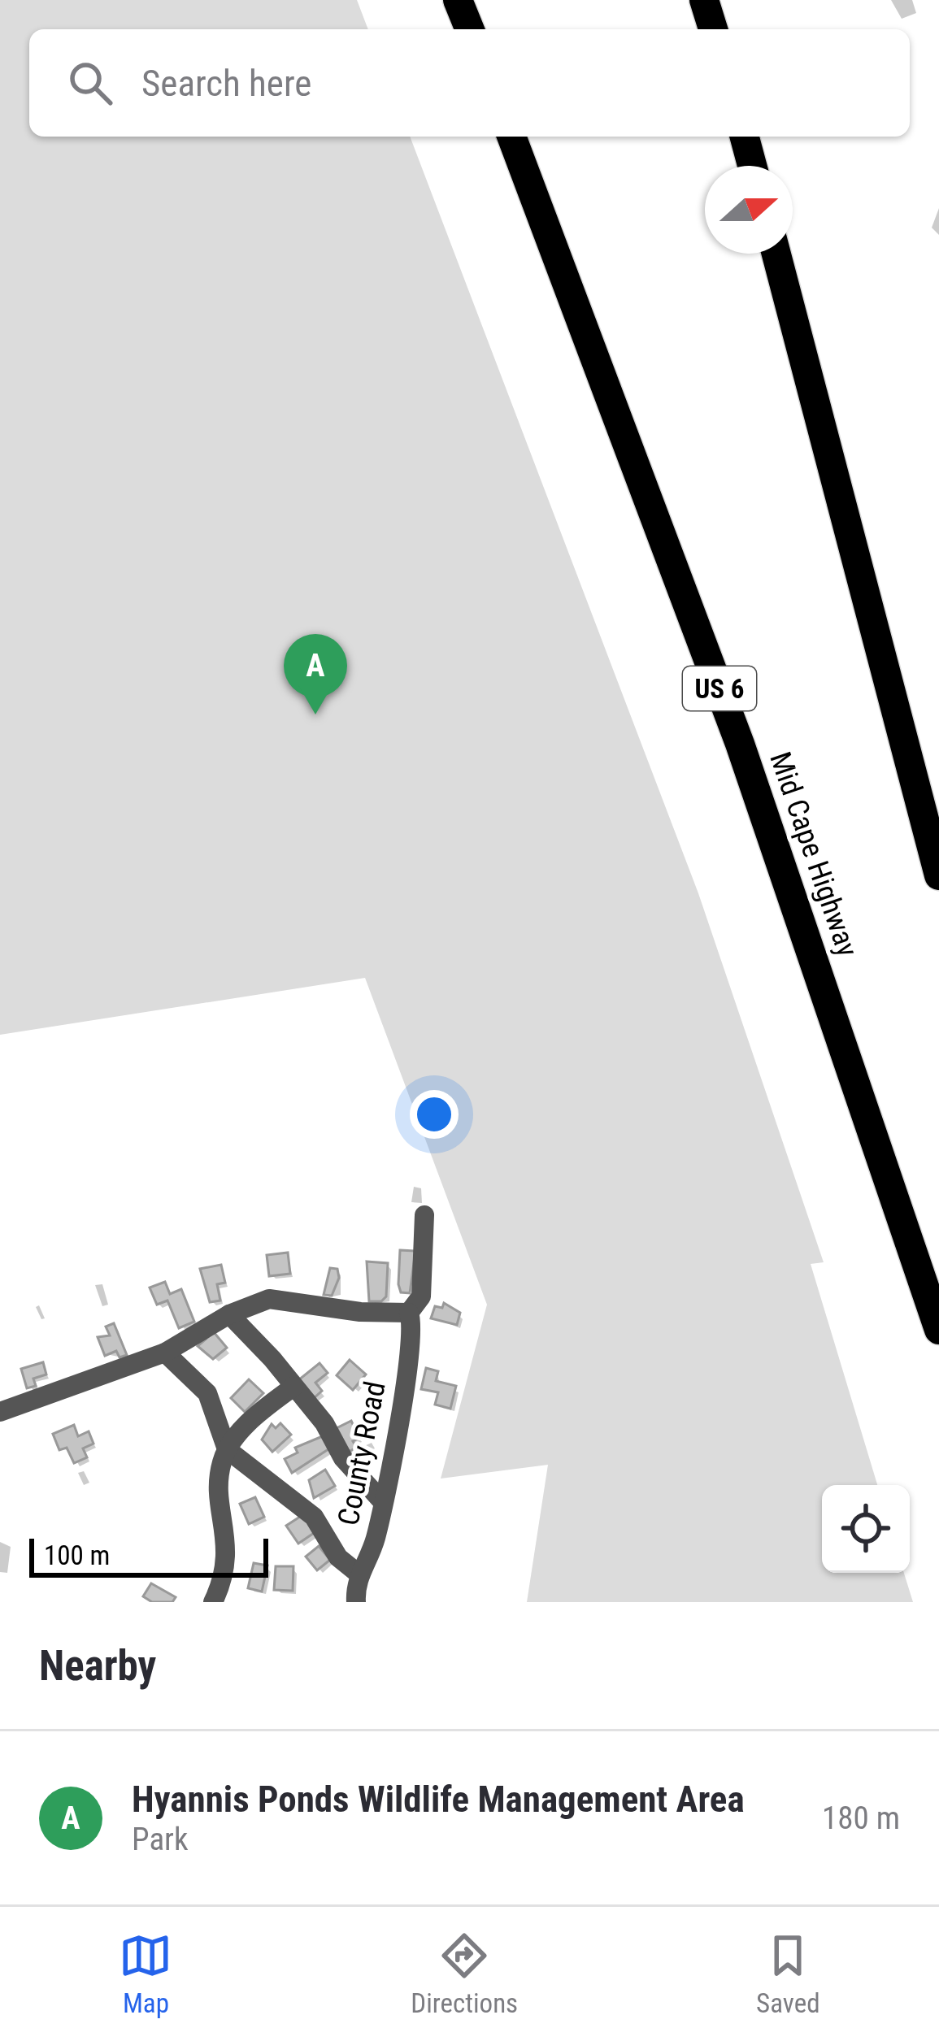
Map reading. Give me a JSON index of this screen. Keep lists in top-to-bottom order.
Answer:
{
  "streets": {
    "highway": ["US 6", "Mid Cape Highway"],
    "street": ["County Road"]
  },
  "scale_bar": "100 m",
  "north": "right",
  "page": {
    "search": "Search here",
    "pins": "A",
    "scale": "100 m",
    "heading": "Nearby",
    "list": [
      {
        "mark": "A",
        "name": "Hyannis Ponds Wildlife Management Area",
        "note": "Park",
        "value": "180 m"
      }
    ],
    "nav": ["Map", "Directions", "Saved"]
  }
}
